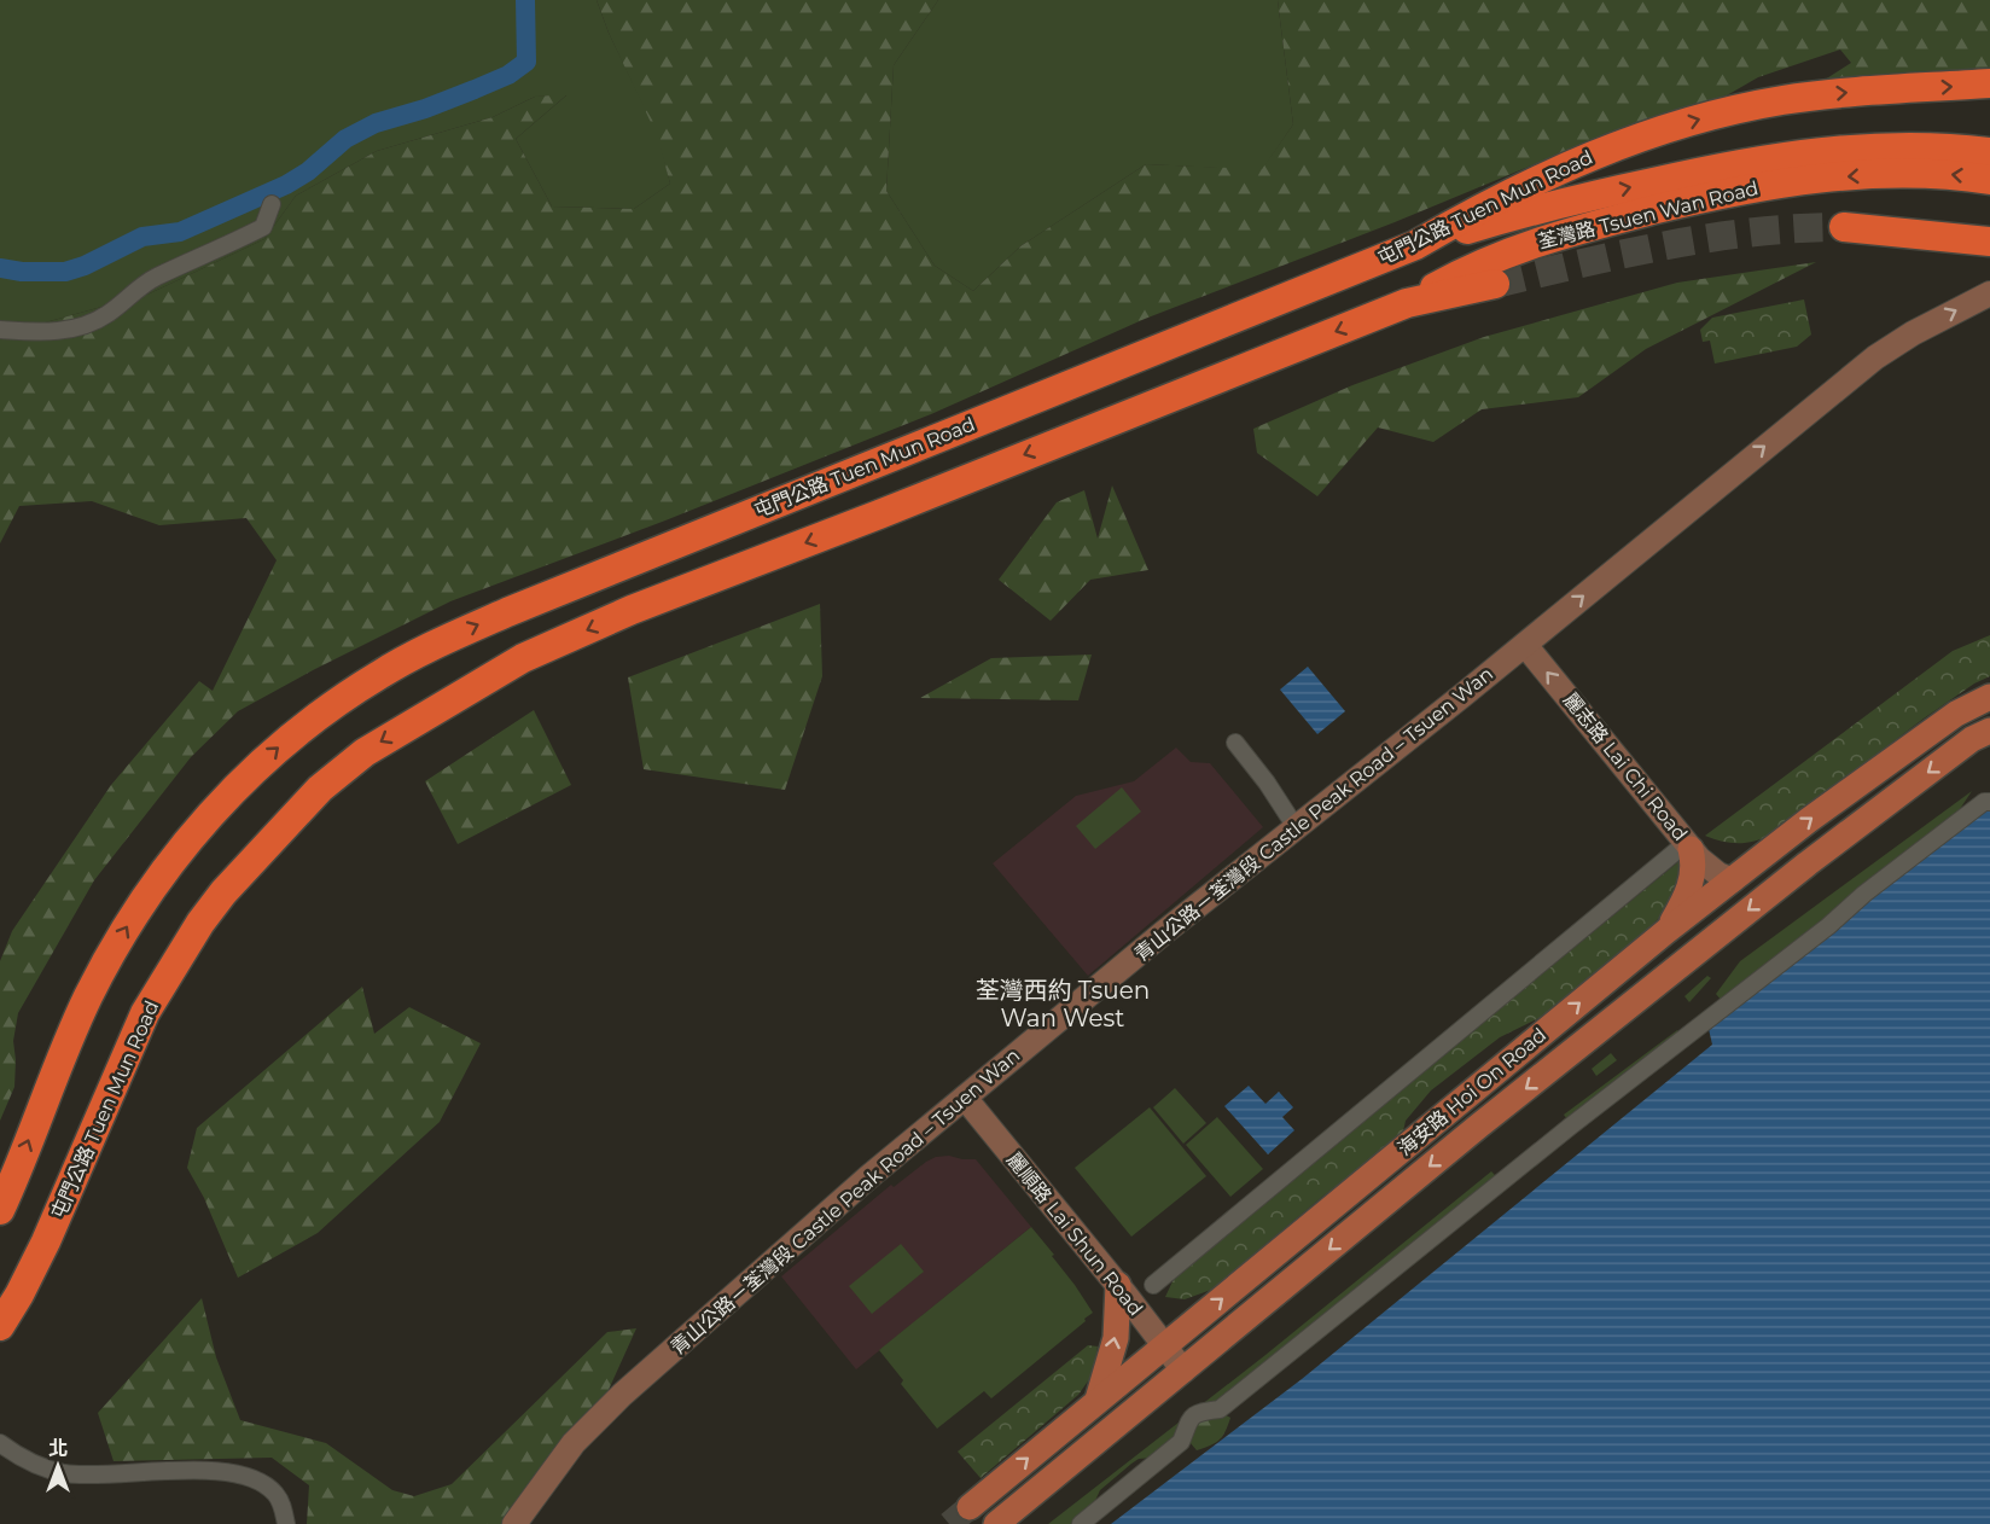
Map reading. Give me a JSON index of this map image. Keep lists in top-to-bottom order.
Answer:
{
  "streets": {
    "highway": ["屯門公路 Tuen Mun Road", "荃灣路 Tsuen Wan Road"],
    "main road": ["海安路 Hoi On Road"],
    "street": ["麗志路 Lai Chi Road", "青山公路－荃灣段 Castle Peak Road – Tsuen Wan", "麗順路 Lai Shun Road"]
  },
  "crossings": [
    ["屯門公路 Tuen Mun Road", "荃灣路 Tsuen Wan Road"],
    ["麗志路 Lai Chi Road", "青山公路－荃灣段 Castle Peak Road – Tsuen Wan"],
    ["麗志路 Lai Chi Road", "海安路 Hoi On Road"],
    ["青山公路－荃灣段 Castle Peak Road – Tsuen Wan", "麗順路 Lai Shun Road"],
    ["海安路 Hoi On Road", "麗順路 Lai Shun Road"]
  ],
  "one_way": ["麗志路 Lai Chi Road"],
  "districts": ["荃灣西約 Tsuen Wan West"],
  "north": "top"
}
